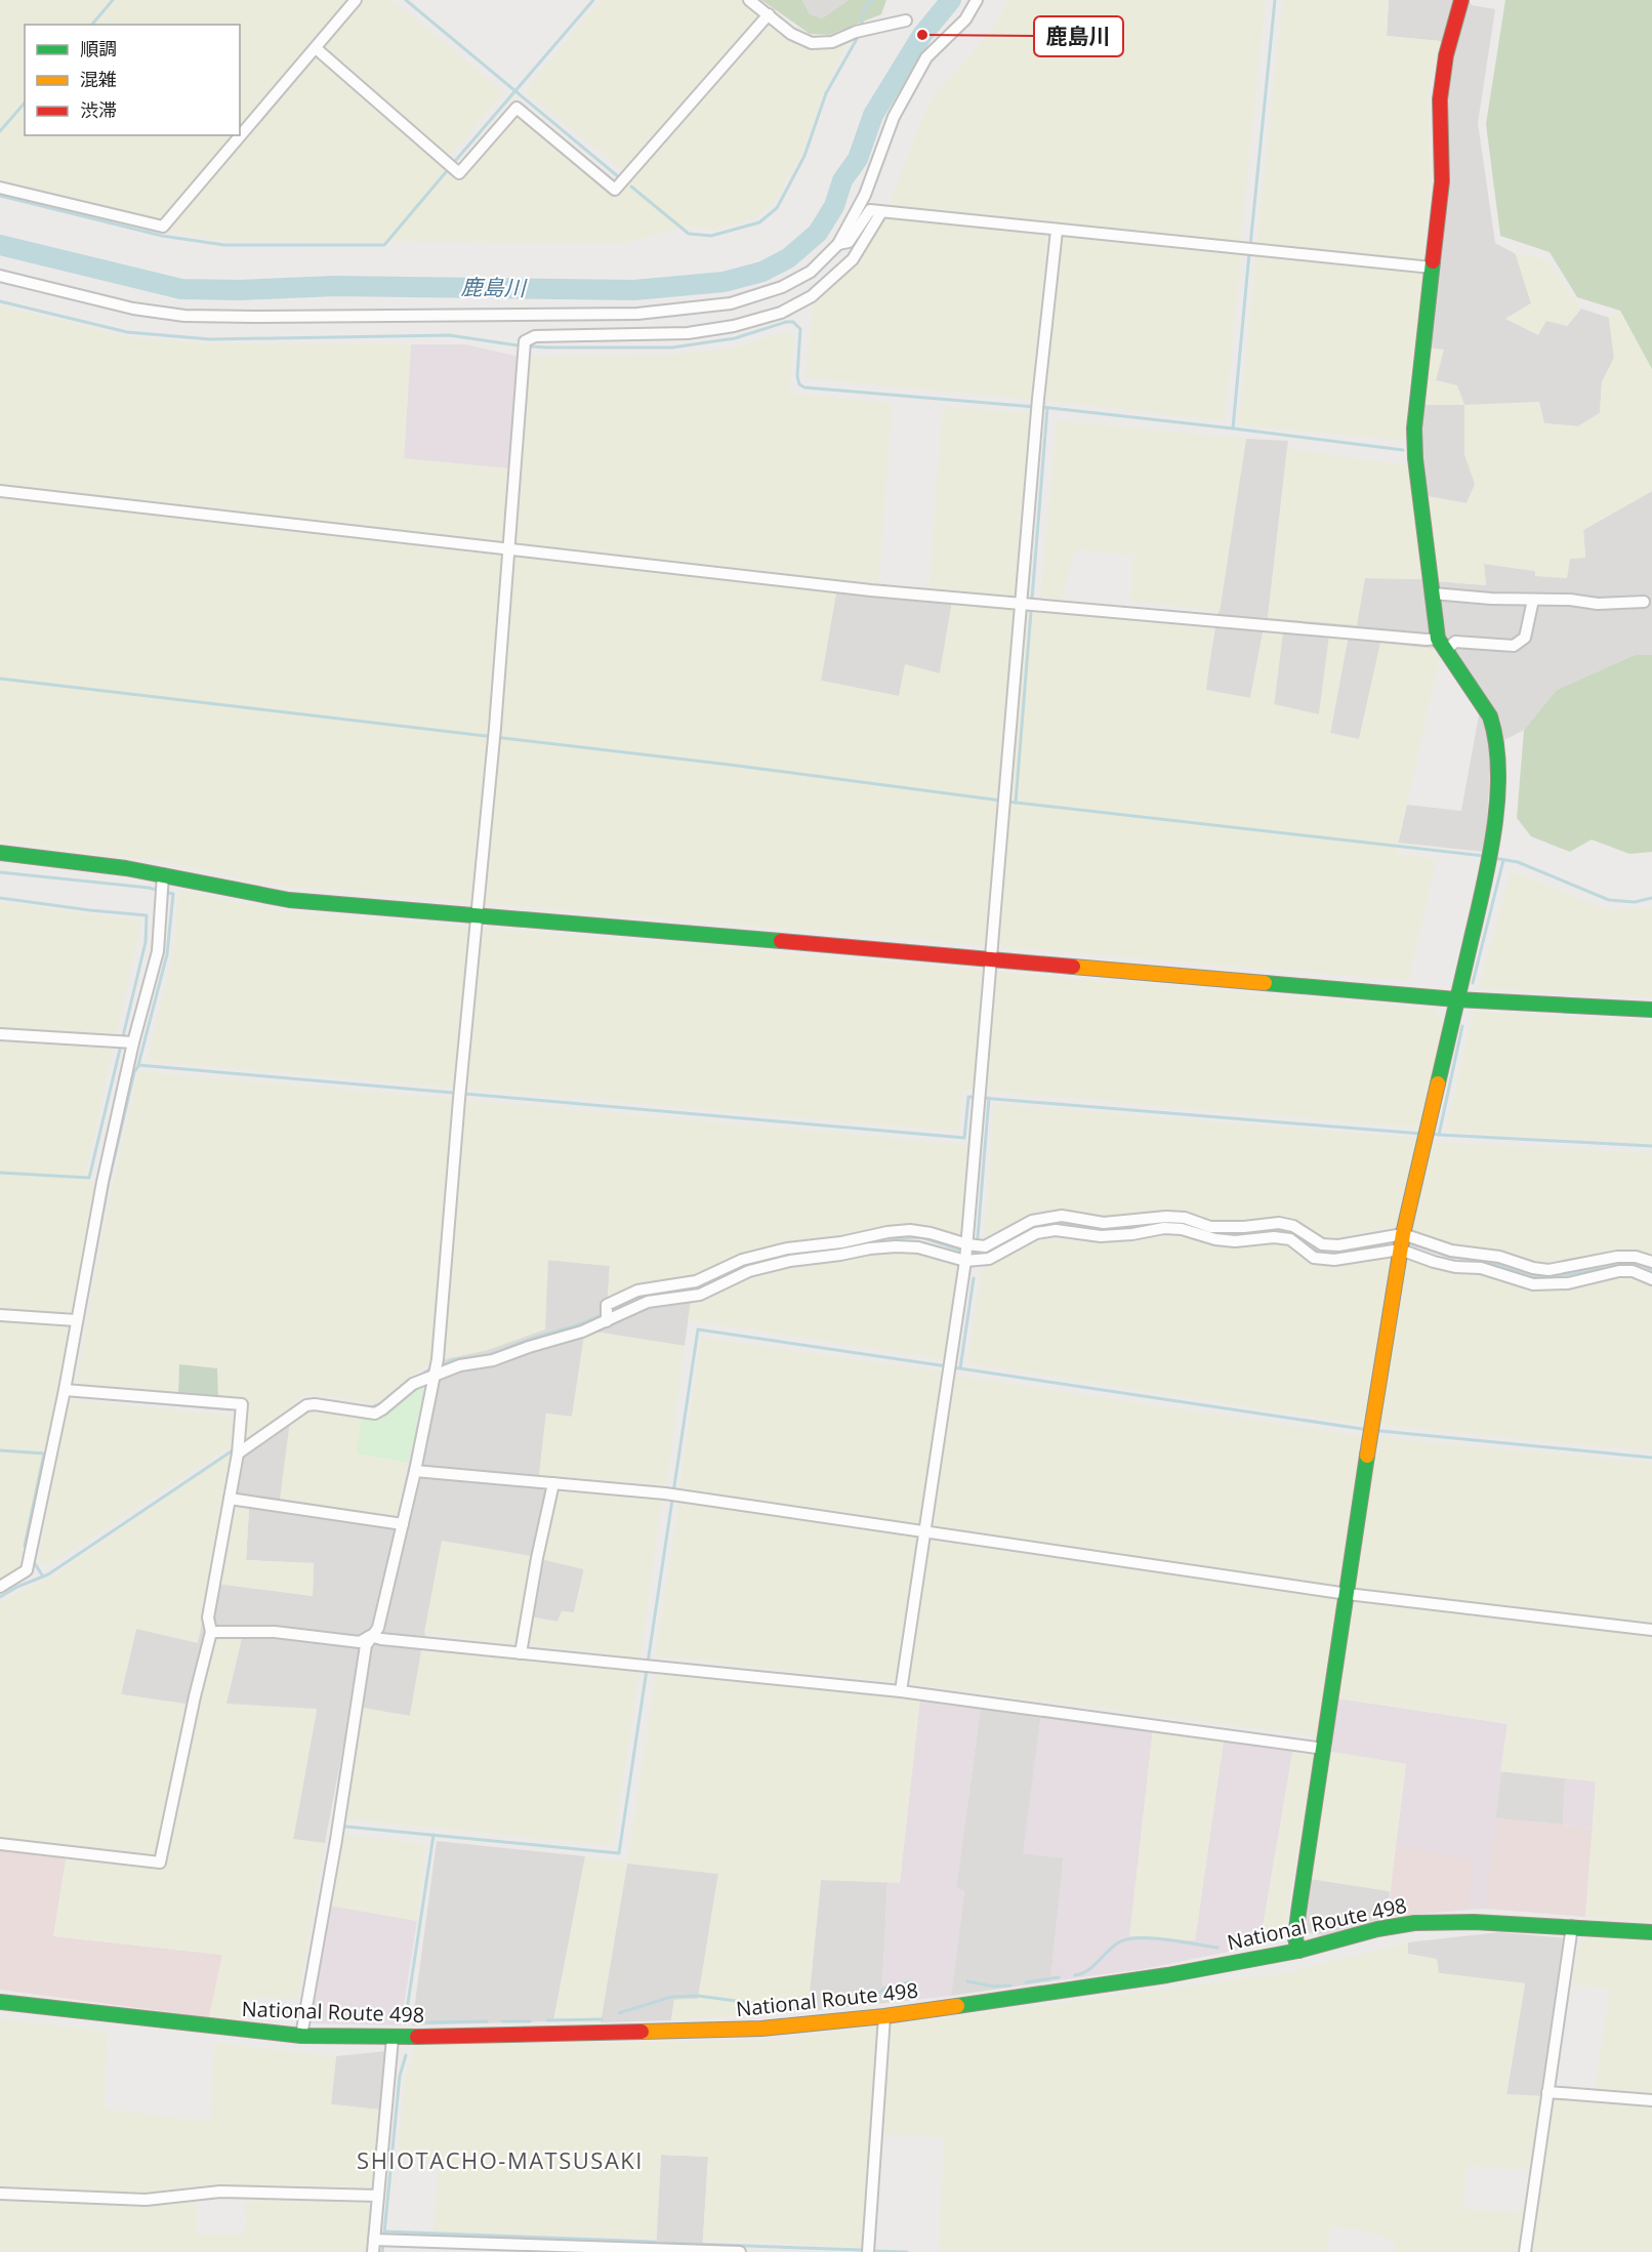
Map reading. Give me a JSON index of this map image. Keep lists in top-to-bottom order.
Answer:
{
  "streets": {
    "main road": ["National Route 498"]
  },
  "districts": ["SHIOTACHO-MATSUSAKI"],
  "water": ["鹿島川"],
  "places": ["鹿島川"],
  "legend": ["順調", "混雑", "渋滞"]
}
